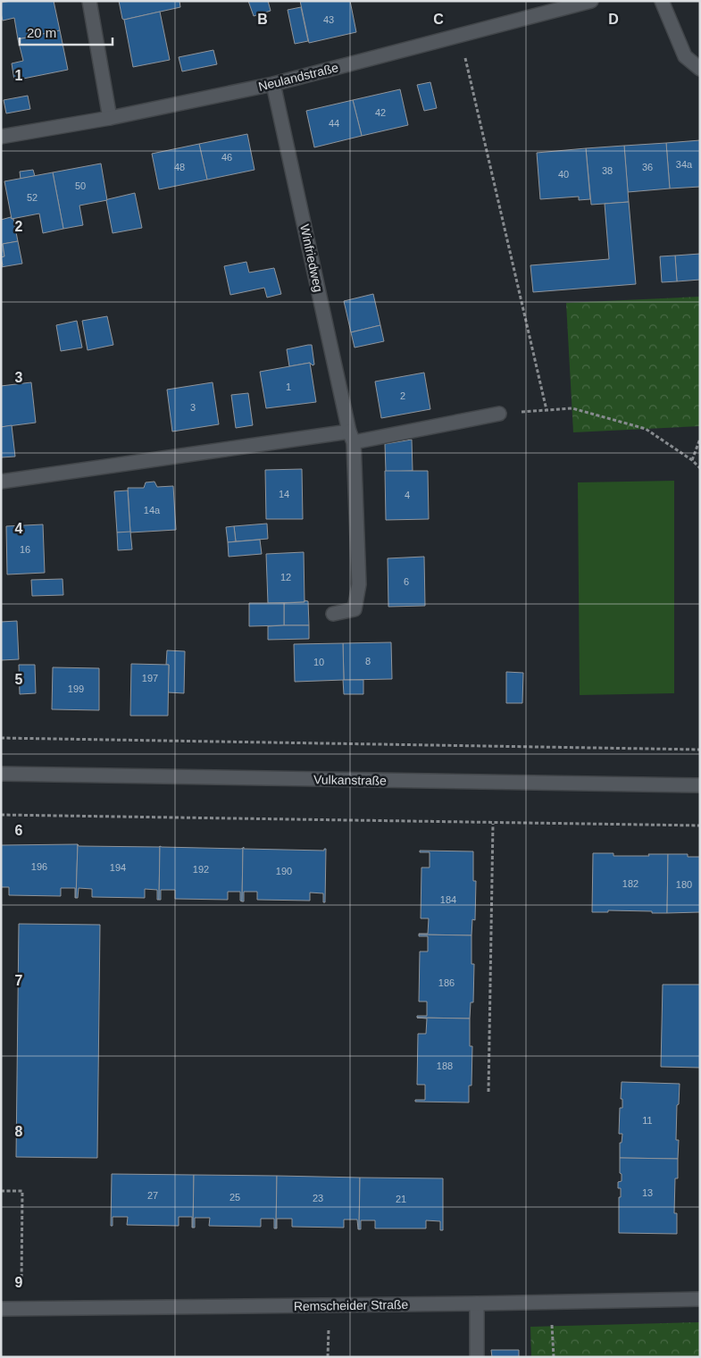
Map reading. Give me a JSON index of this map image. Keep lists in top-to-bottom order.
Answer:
{
  "streets": {
    "street": [
      "Neulandstraße",
      "Winfriedweg",
      "Vulkanstraße",
      "Remscheider Straße"
    ]
  },
  "crossings": [
    ["Neulandstraße", "Winfriedweg"]
  ],
  "house_numbers": [
    "43",
    "42",
    "44",
    "46",
    "34a",
    "48",
    "36",
    "38",
    "40",
    "50",
    "52",
    "1",
    "2",
    "3",
    "14",
    "4",
    "14a",
    "16",
    "12",
    "6",
    "8",
    "10",
    "197",
    "199",
    "196",
    "194",
    "192",
    "190",
    "182",
    "180",
    "184",
    "186",
    "188",
    "11",
    "13",
    "27",
    "25",
    "23",
    "21"
  ],
  "scale_bar": "20 m",
  "grid": {
    "columns": ["B", "C", "D"],
    "rows": [
      "1",
      "2",
      "3",
      "4",
      "5",
      "6",
      "7",
      "8",
      "9"
    ]
  }
}
